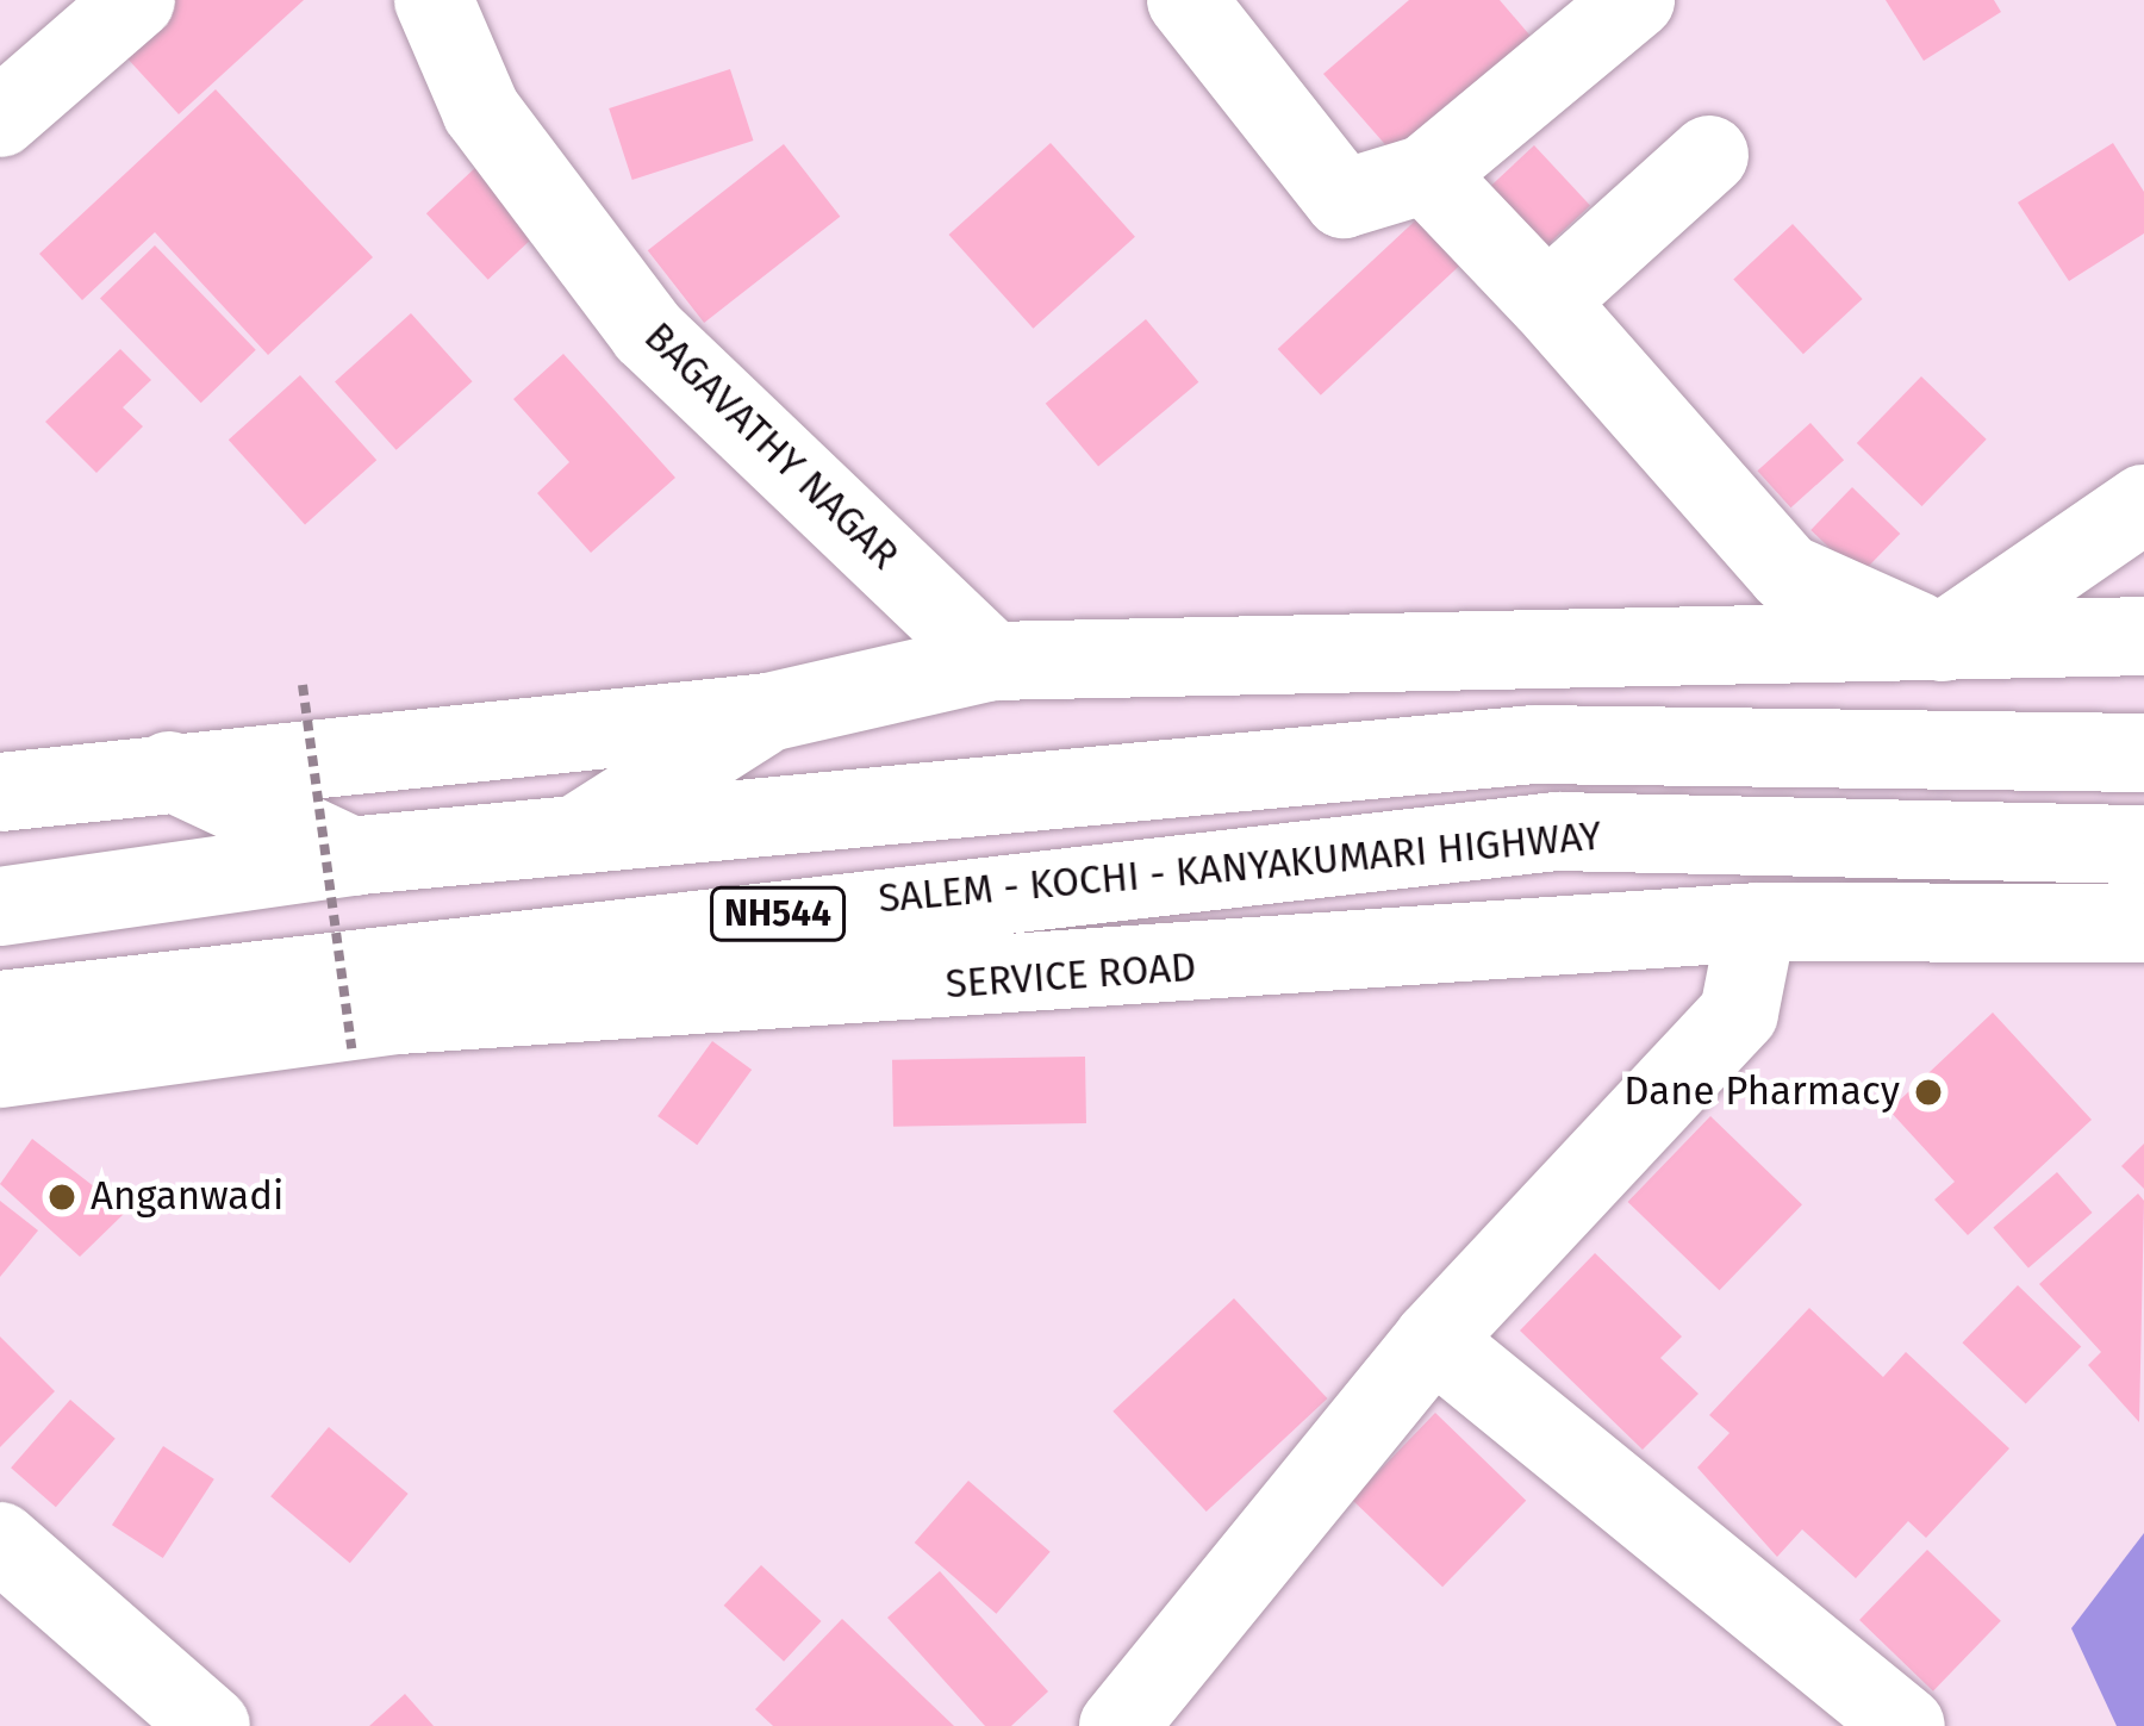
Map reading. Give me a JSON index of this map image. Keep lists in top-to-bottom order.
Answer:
{
  "streets": {
    "main road": [
      "BAGAVATHY NAGAR",
      "SALEM - KOCHI - KANYAKUMARI HIGHWAY",
      "NH544",
      "SERVICE ROAD"
    ]
  },
  "places": ["Dane Pharmacy", "Anganwadi"]
}
